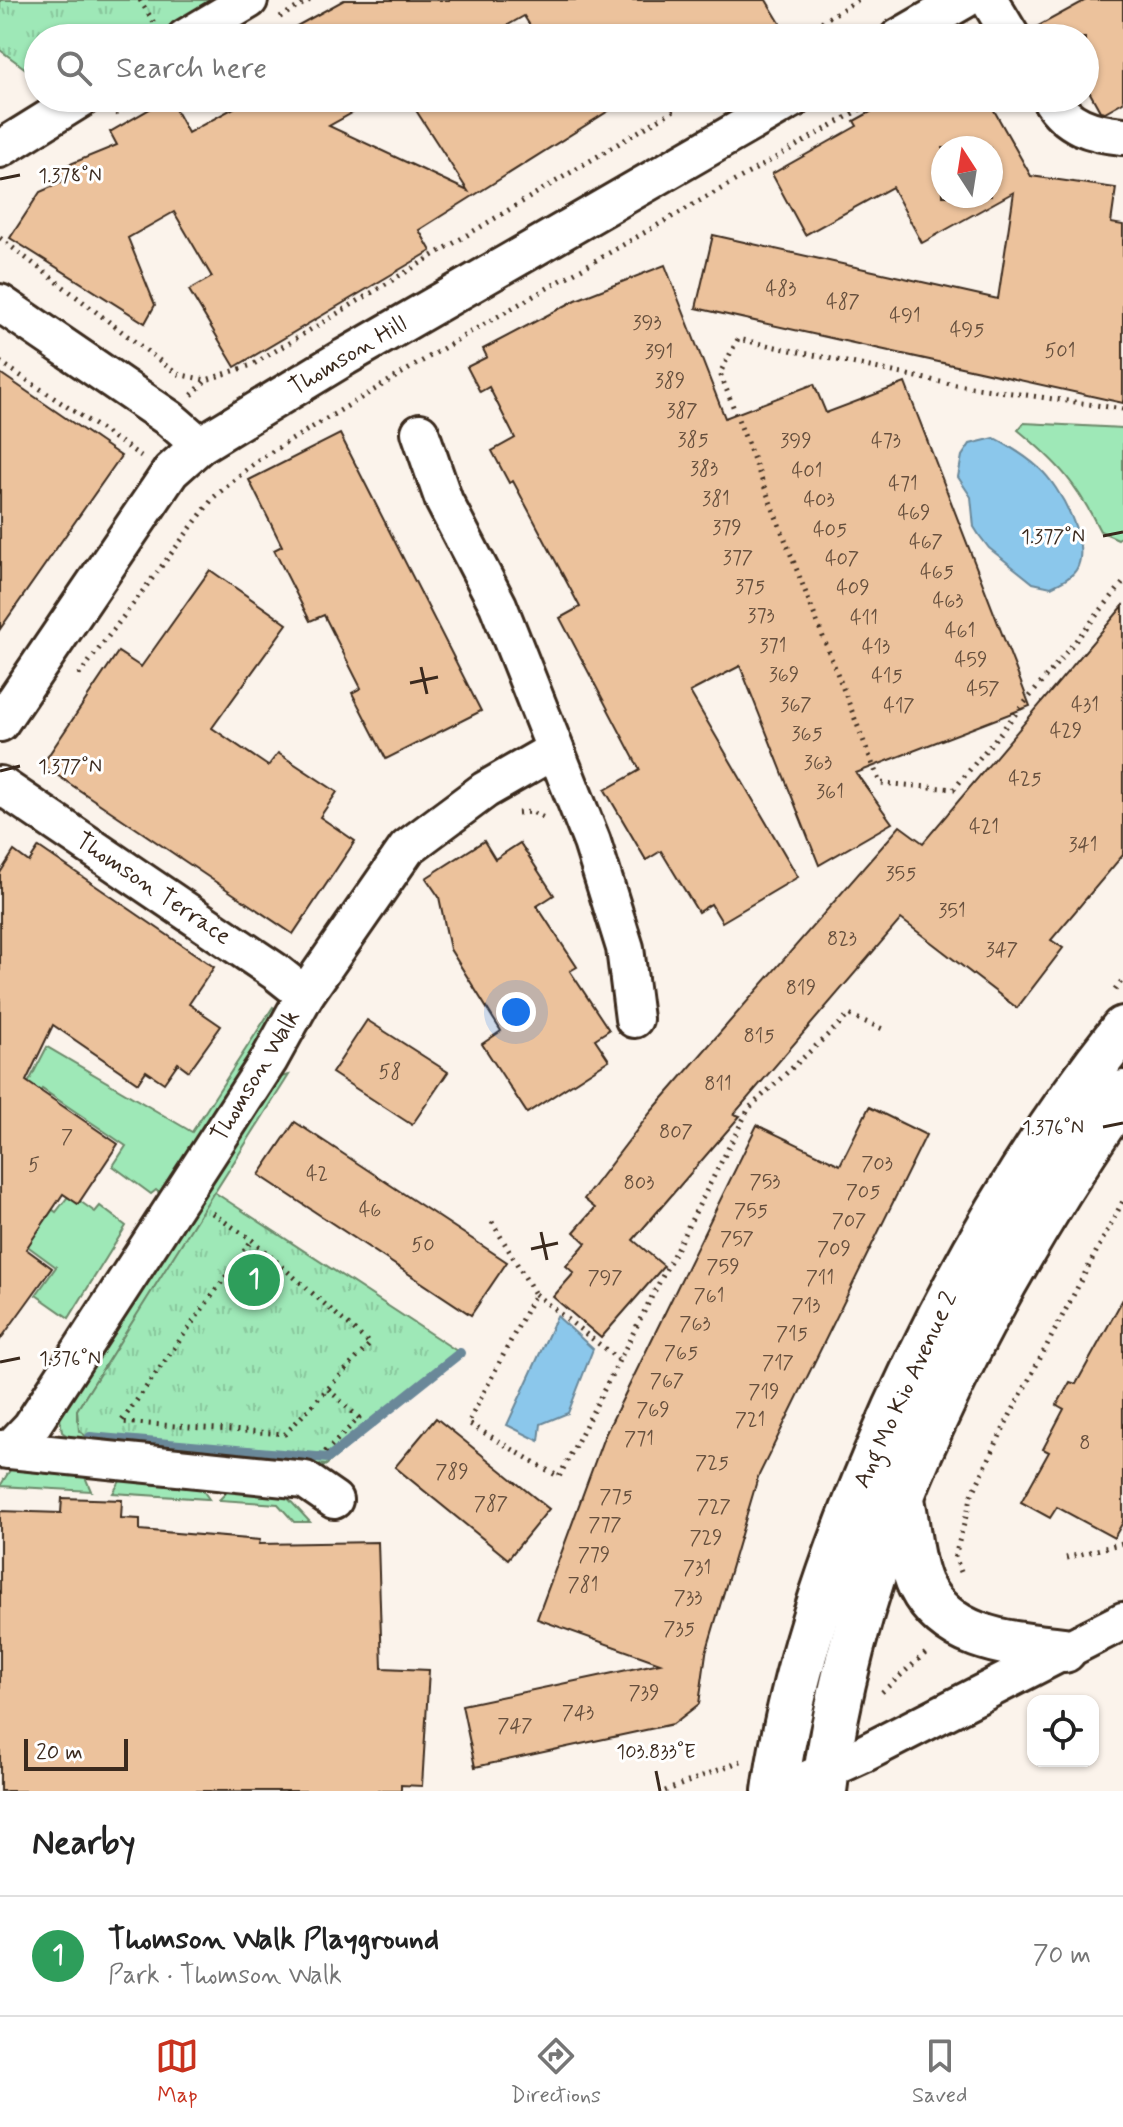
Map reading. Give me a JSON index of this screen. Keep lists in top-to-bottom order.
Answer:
{
  "streets": {
    "main road": ["Ang Mo Kio Avenue 2"],
    "street": ["Thomson Hill", "Thomson Terrace", "Thomson Walk"]
  },
  "crossings": [
    ["Thomson Terrace", "Thomson Walk"]
  ],
  "house_numbers": [
    "483",
    "487",
    "491",
    "393",
    "495",
    "501",
    "391",
    "389",
    "387",
    "385",
    "399",
    "473",
    "383",
    "401",
    "471",
    "381",
    "403",
    "469",
    "379",
    "405",
    "467",
    "377",
    "407",
    "465",
    "375",
    "409",
    "463",
    "373",
    "411",
    "461",
    "371",
    "413",
    "459",
    "369",
    "415",
    "457",
    "367",
    "431",
    "417",
    "429",
    "365",
    "363",
    "425",
    "361",
    "421",
    "341",
    "355",
    "351",
    "823",
    "347",
    "819",
    "815",
    "58",
    "811",
    "807",
    "7",
    "703",
    "5",
    "42",
    "753",
    "803",
    "705",
    "46",
    "755",
    "707",
    "757",
    "50",
    "709",
    "759",
    "797",
    "711",
    "761",
    "713",
    "763",
    "715",
    "765",
    "717",
    "767",
    "719",
    "769",
    "721",
    "771",
    "8",
    "725",
    "789",
    "775",
    "787",
    "727",
    "777",
    "729",
    "779",
    "731",
    "781",
    "733",
    "735",
    "739",
    "743",
    "747"
  ],
  "scale_bar": "20 m",
  "north": "top",
  "page": {
    "search": "Search here",
    "pins": "1",
    "scale": "20 m",
    "heading": "Nearby",
    "list": [
      {
        "mark": "1",
        "name": "Thomson Walk Playground",
        "note": "Park · Thomson Walk",
        "value": "70 m"
      }
    ],
    "nav": ["Map", "Directions", "Saved"]
  },
  "coordinates": [
    "1.378°N",
    "1.377°N",
    "1.376°N",
    "103.833°E"
  ]
}
